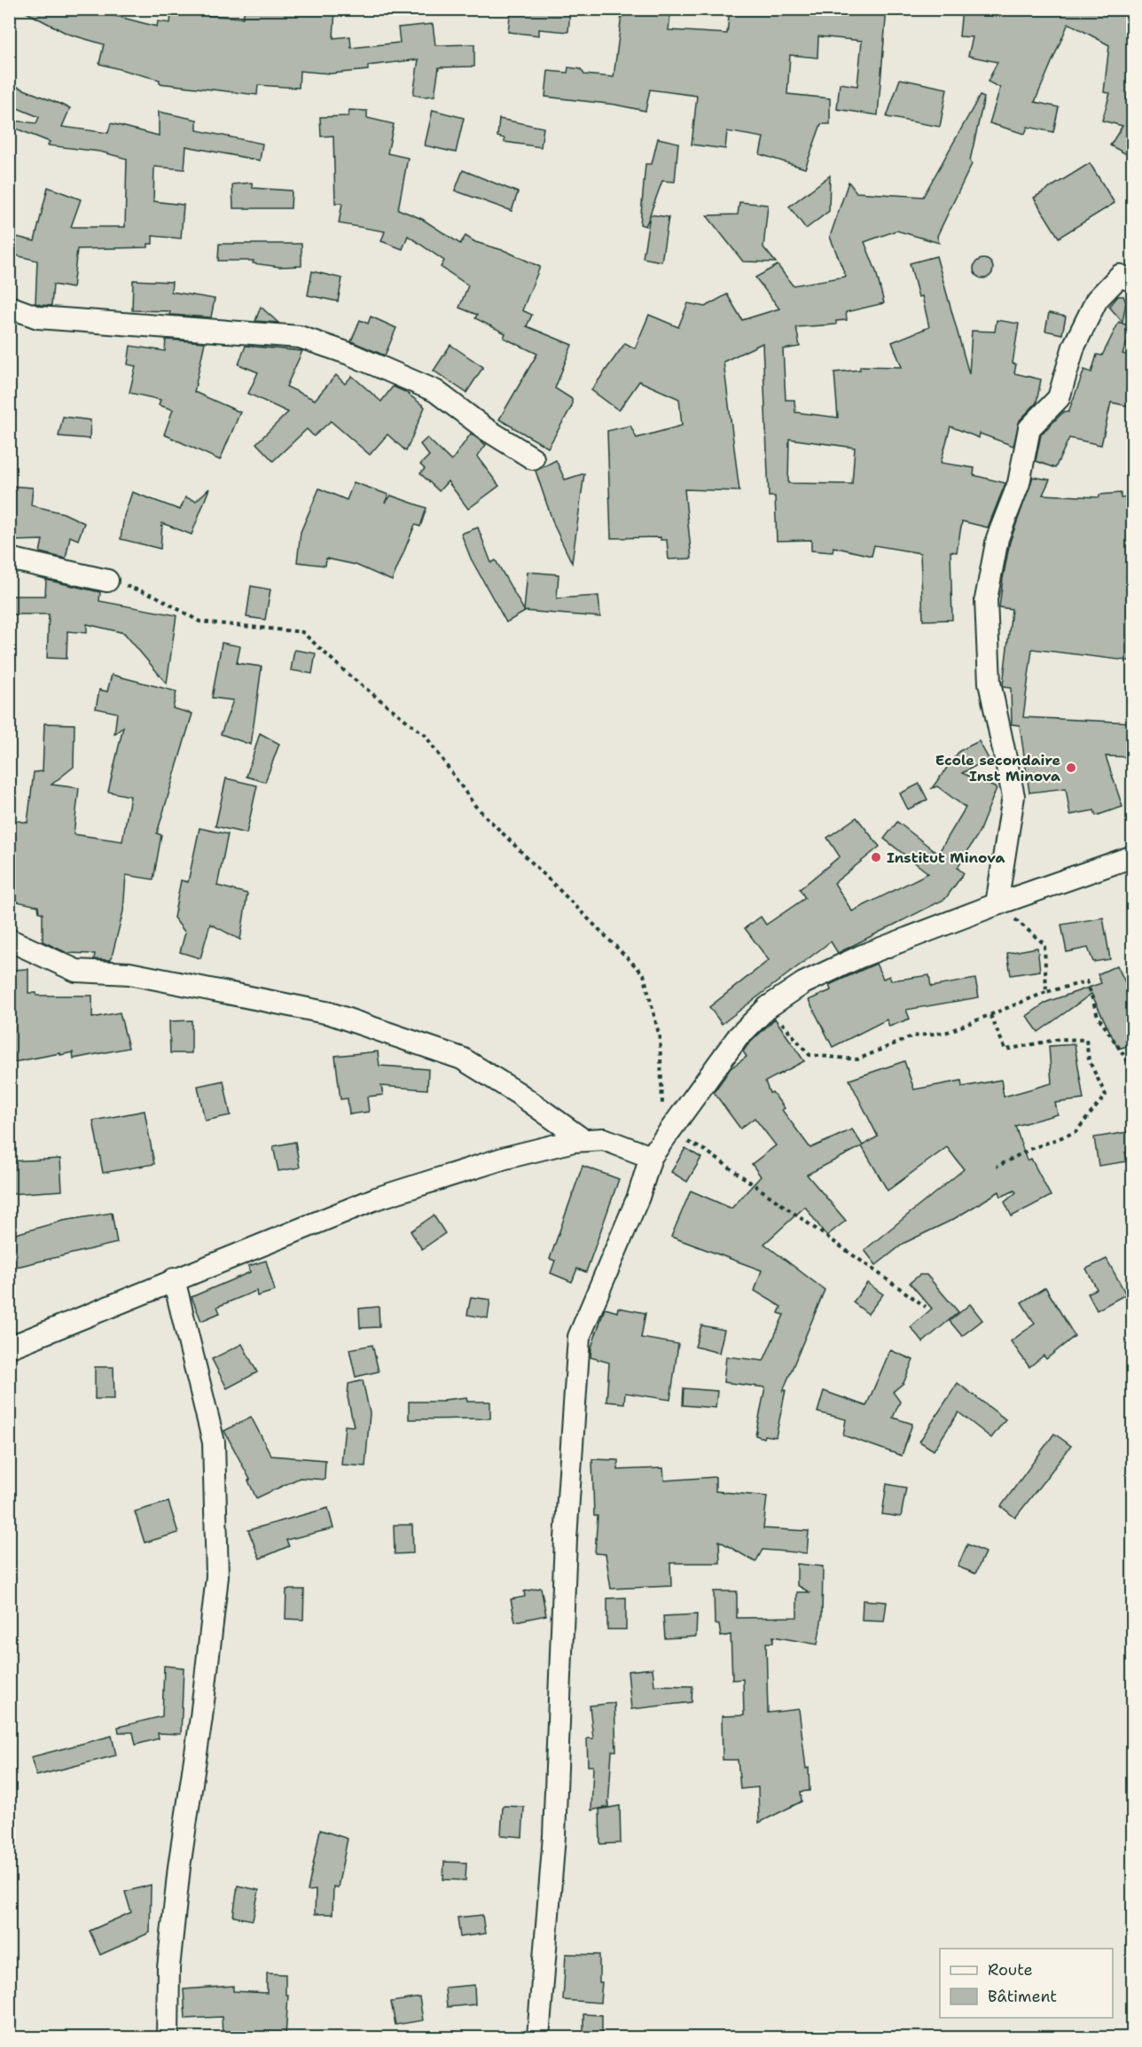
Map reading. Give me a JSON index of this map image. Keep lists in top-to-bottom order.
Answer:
{
  "places": ["Ecole secondaire Inst Minova", "Institut Minova"],
  "legend": ["Route", "Bâtiment"]
}
